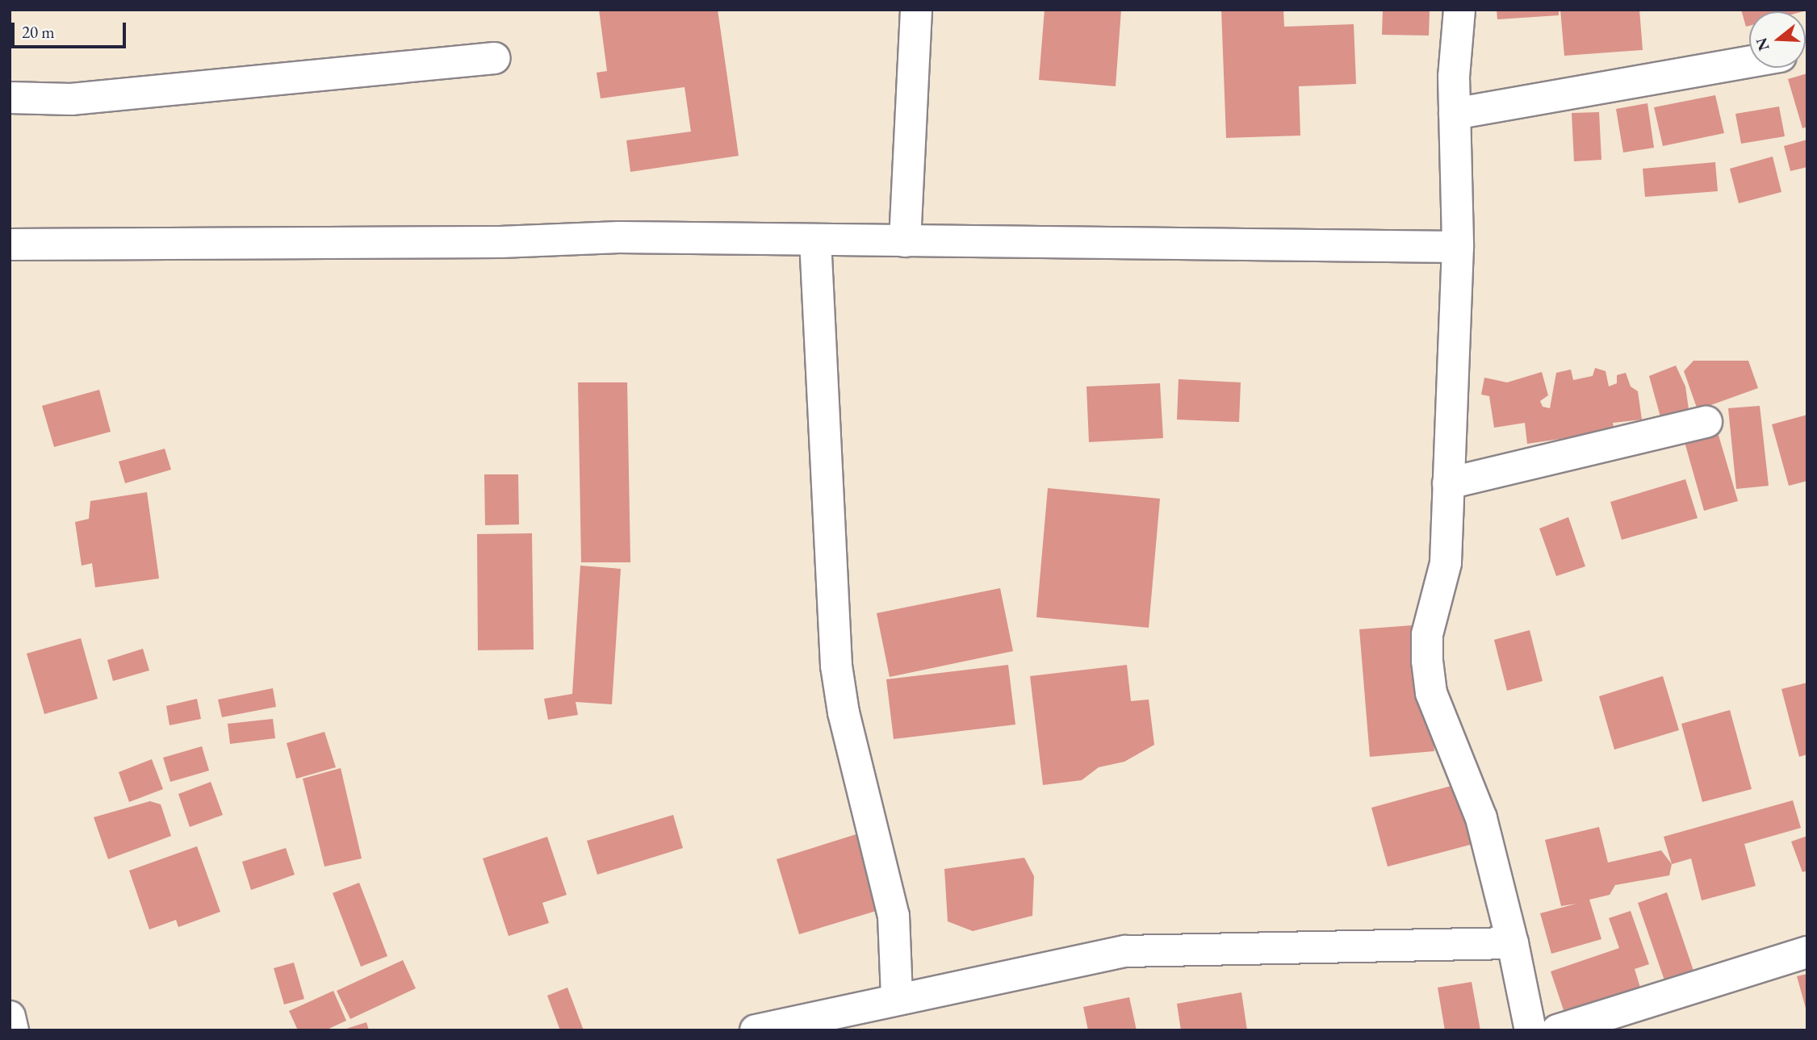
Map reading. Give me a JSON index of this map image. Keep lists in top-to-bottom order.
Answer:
{
  "scale_bar": "20 m",
  "north": "left"
}
